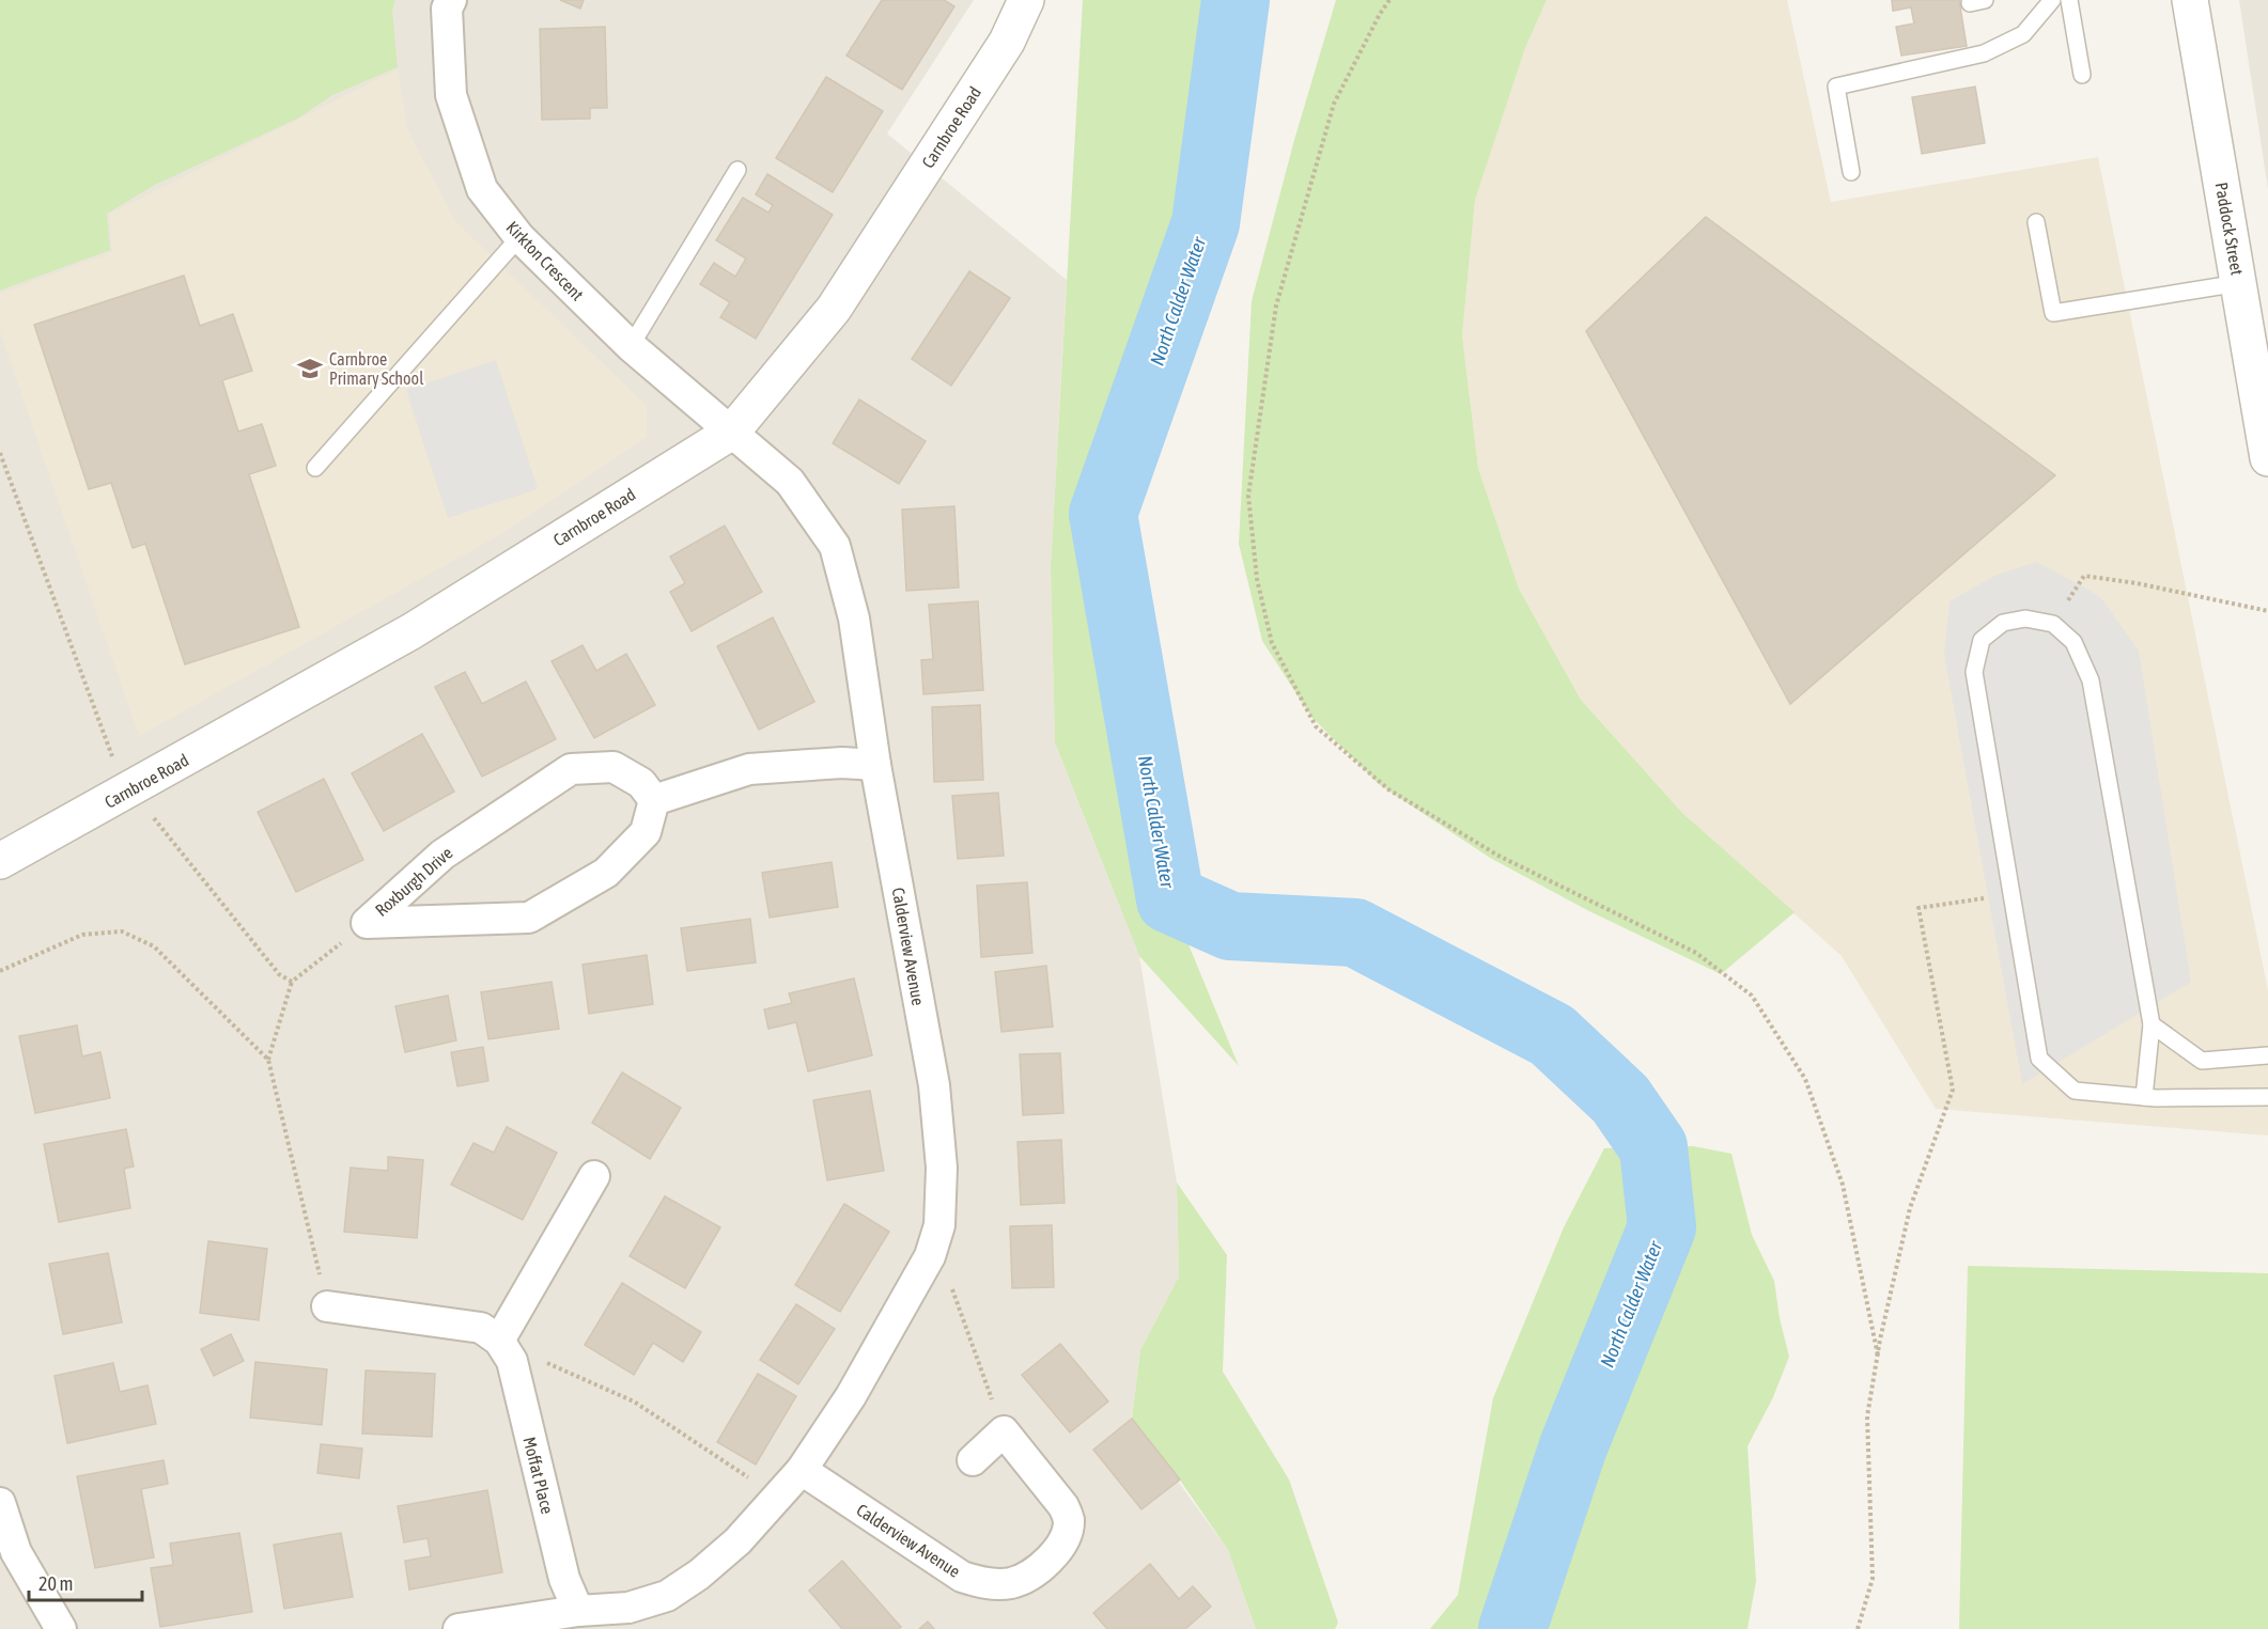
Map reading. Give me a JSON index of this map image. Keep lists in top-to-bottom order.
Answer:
{
  "streets": {
    "street": [
      "Carnbroe Road",
      "Paddock Street",
      "Kirkton Crescent",
      "Roxburgh Drive",
      "Calderview Avenue",
      "Moffat Place"
    ]
  },
  "crossings": [
    ["Carnbroe Road", "Kirkton Crescent"],
    ["Carnbroe Road", "Calderview Avenue"],
    ["Kirkton Crescent", "Calderview Avenue"],
    ["Calderview Avenue", "Moffat Place"]
  ],
  "water": ["North Calder Water"],
  "places": {
    "school or university": ["Carnbroe Primary School"]
  },
  "scale_bar": "20 m"
}
